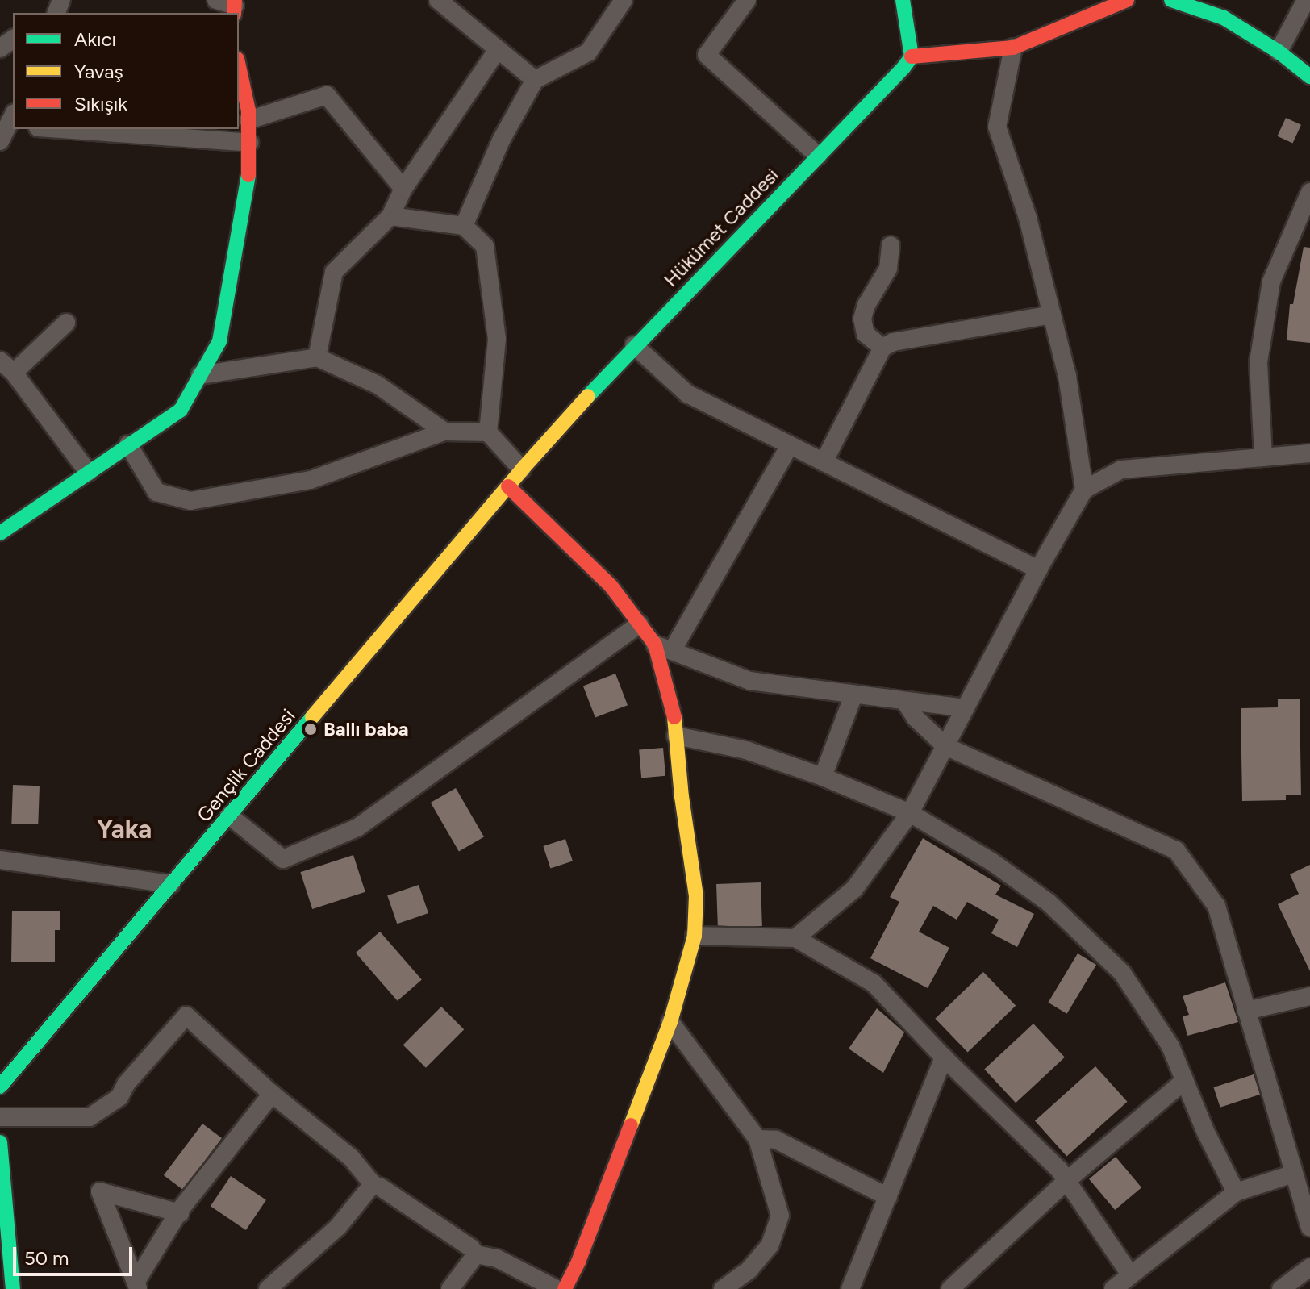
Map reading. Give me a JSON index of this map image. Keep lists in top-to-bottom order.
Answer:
{
  "streets": {
    "street": ["Hükümet Caddesi", "Gençlik Caddesi"]
  },
  "crossings": [
    ["Hükümet Caddesi", "Gençlik Caddesi"]
  ],
  "districts": ["Yaka"],
  "places": ["Ballı baba"],
  "legend": ["Akıcı", "Yavaş", "Sıkışık"],
  "scale_bar": "50 m"
}
